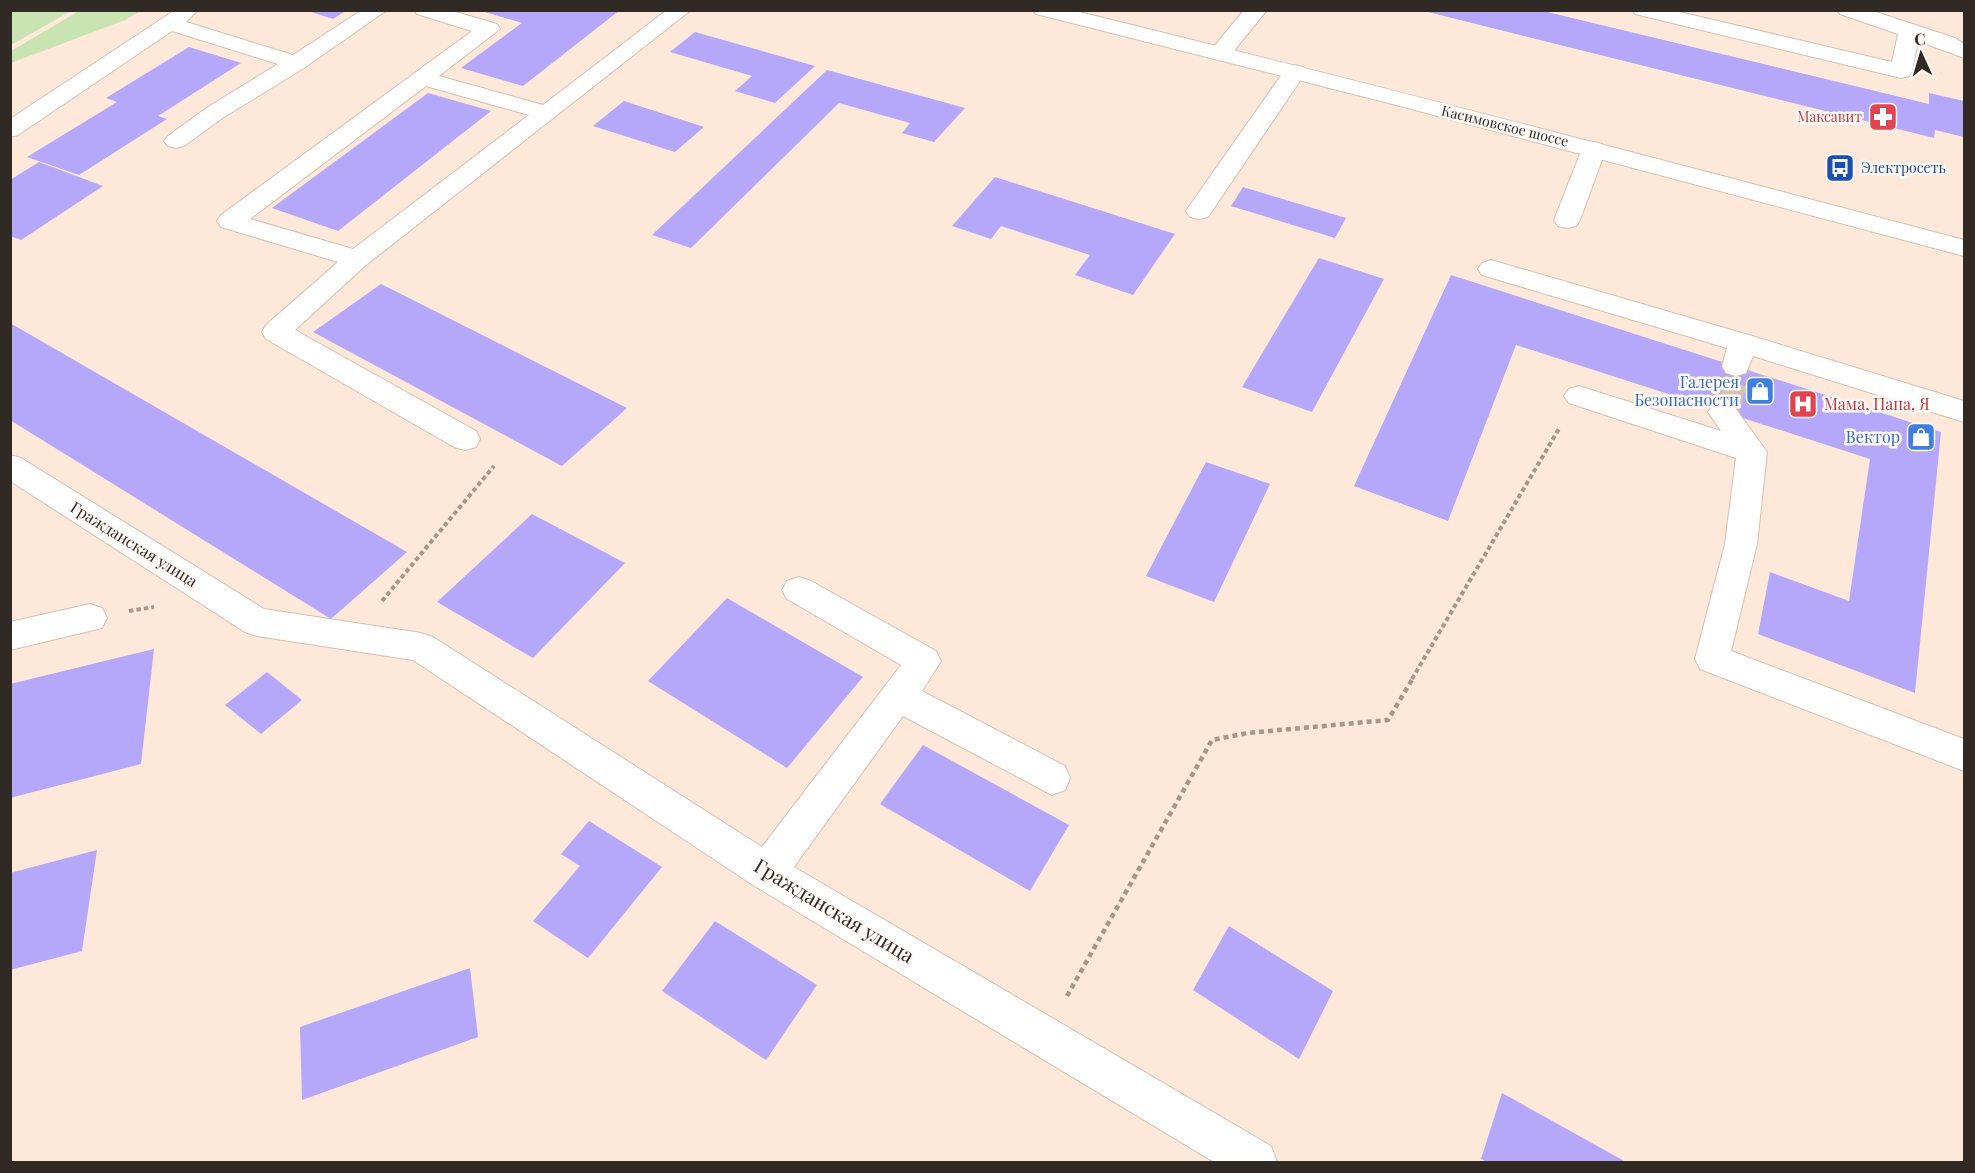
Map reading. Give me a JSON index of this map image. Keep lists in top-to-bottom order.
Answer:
{
  "streets": {
    "street": ["Касимовское шоссе", "Гражданская улица"]
  },
  "places": {
    "pharmacy": ["Максавит"],
    "bus stop": ["Электросеть"],
    "shop": ["Галерея Безопасности", "Вектор"],
    "hospital": ["Мама, Папа, Я"]
  },
  "north": "top"
}
